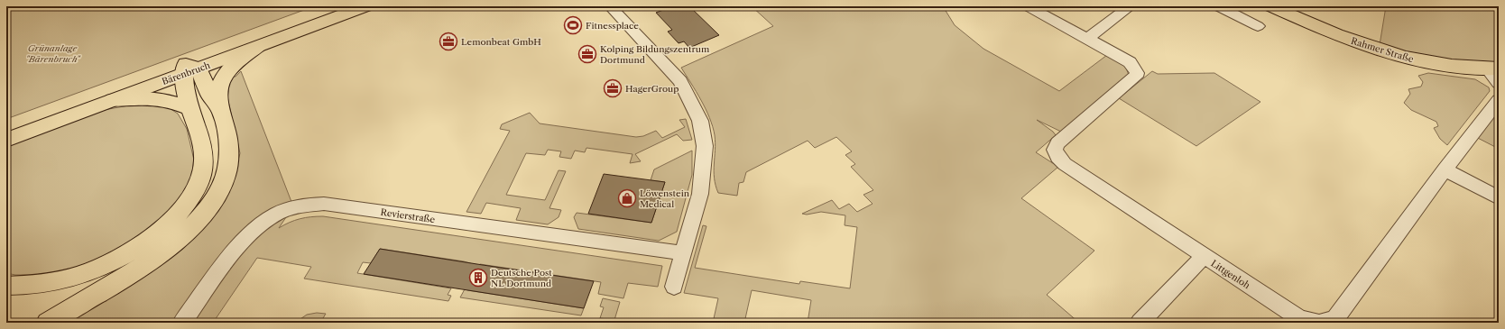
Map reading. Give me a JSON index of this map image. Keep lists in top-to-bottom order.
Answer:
{
  "streets": {
    "main road": ["Rahmer Straße", "Bärenbruch"],
    "street": ["Revierstraße", "Littgenloh"]
  },
  "parks": ["Grünanlage \"Bärenbruch\""],
  "places": {
    "sports": ["Fitnessplace"],
    "office": ["Lemonbeat GmbH", "Kolping Bildungszentrum Dortmund", "HagerGroup"],
    "shop": ["Löwenstein Medical"],
    "building": ["Deutsche Post NL Dortmund"]
  }
}
